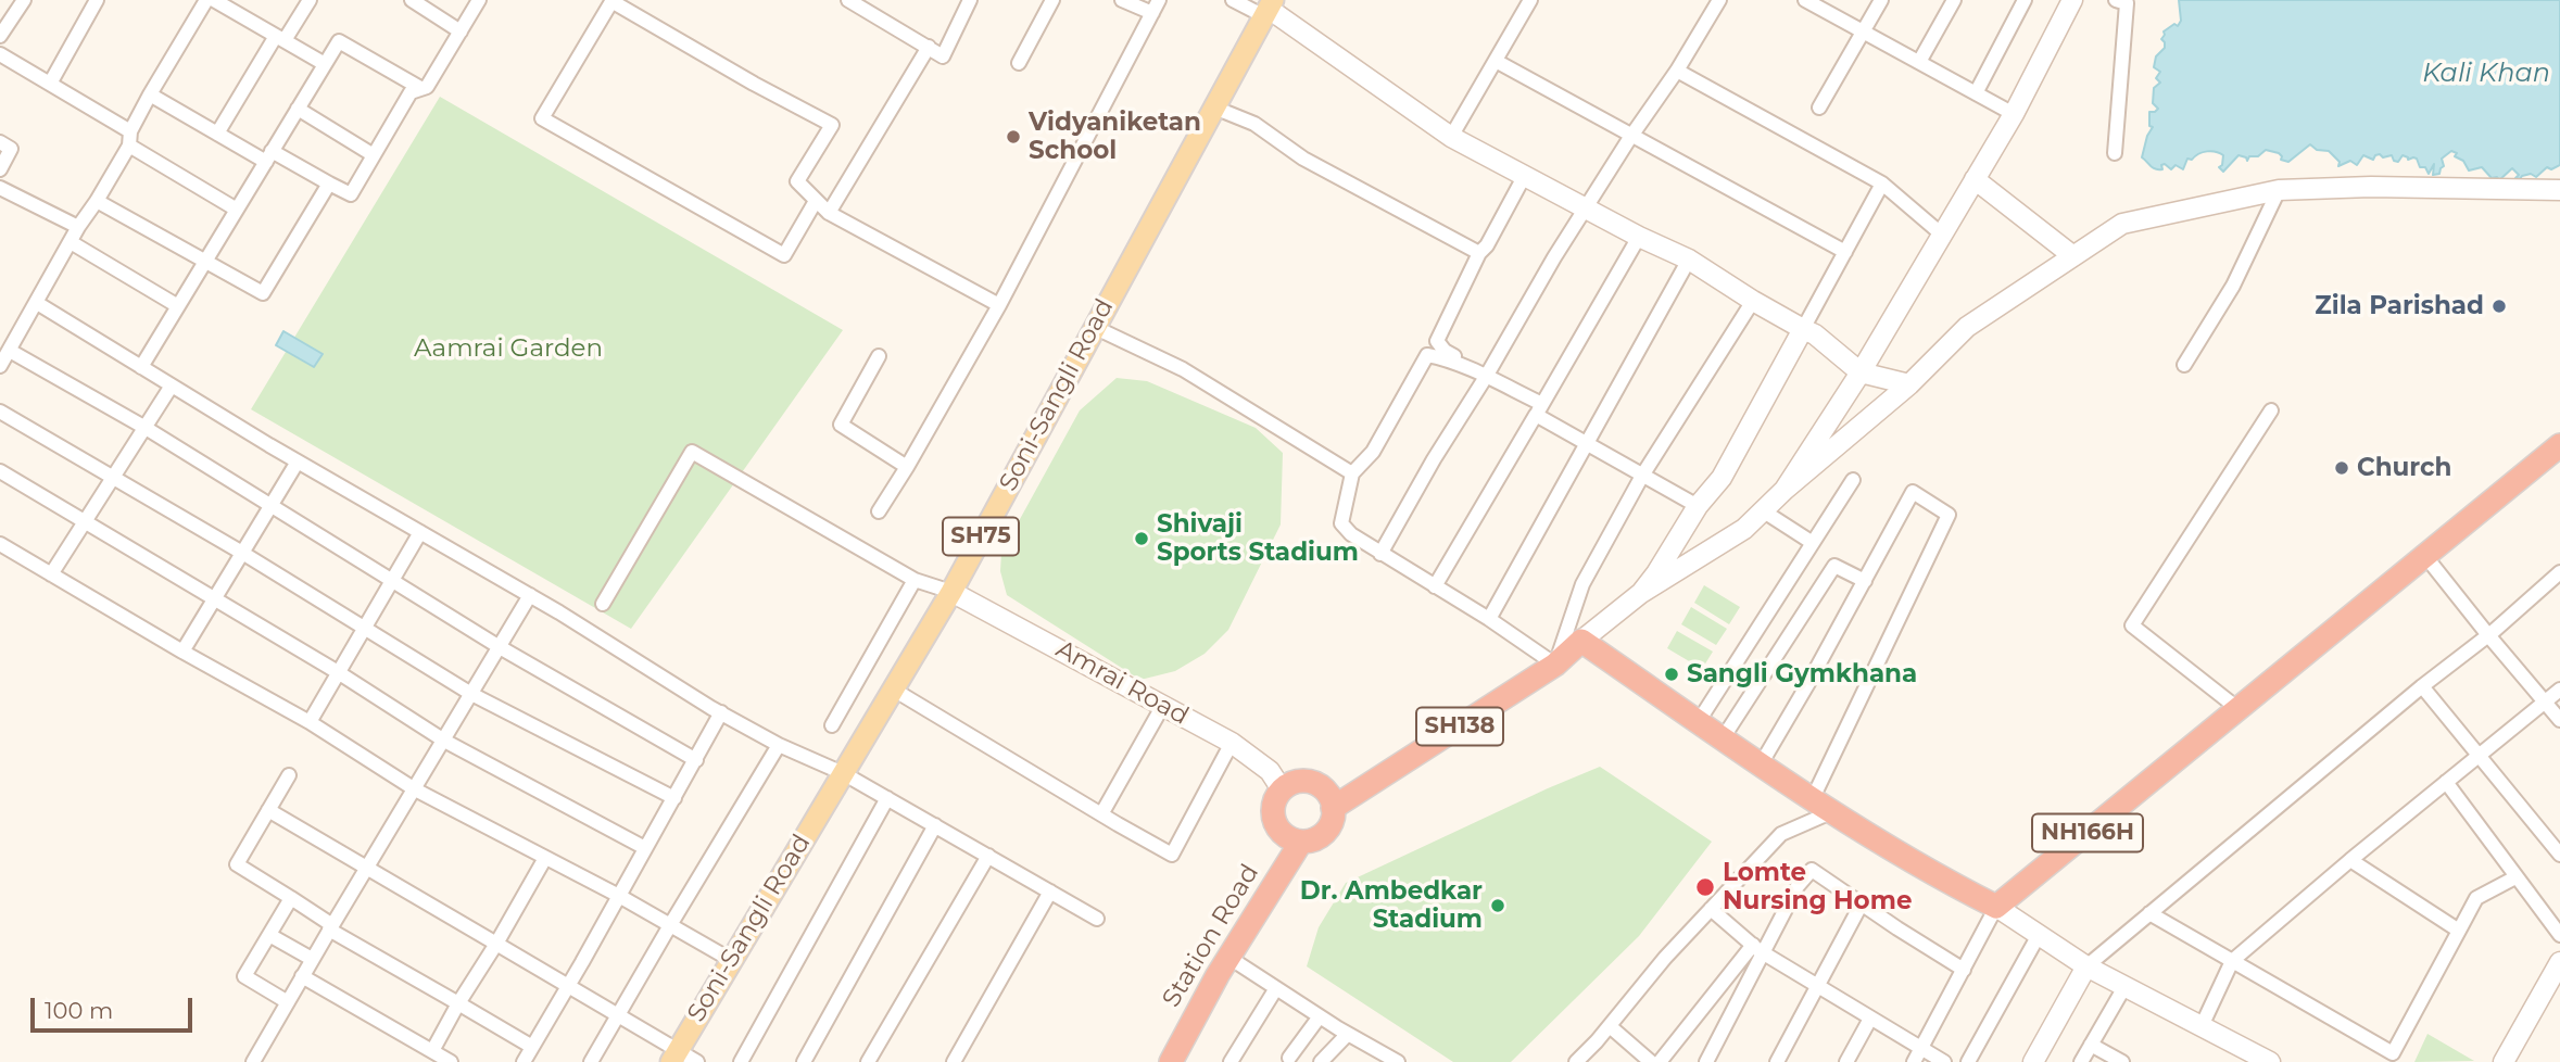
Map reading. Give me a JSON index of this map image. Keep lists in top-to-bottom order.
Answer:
{
  "streets": {
    "highway": ["SH138", "NH166H", "Station Road"],
    "main road": ["Soni-Sangli Road", "SH75", "Amrai Road"]
  },
  "crossings": [
    ["Soni-Sangli Road", "Amrai Road"],
    ["Amrai Road", "SH138"],
    ["Amrai Road", "Station Road"],
    ["SH138", "Station Road"]
  ],
  "water": ["Kali Khan"],
  "parks": ["Aamrai Garden"],
  "places": [
    "Vidyaniketan School",
    "Zila Parishad",
    "Church",
    "Shivaji Sports Stadium",
    "Sangli Gymkhana",
    "Lomte Nursing Home",
    "Dr. Ambedkar Stadium"
  ],
  "scale_bar": "100 m"
}
